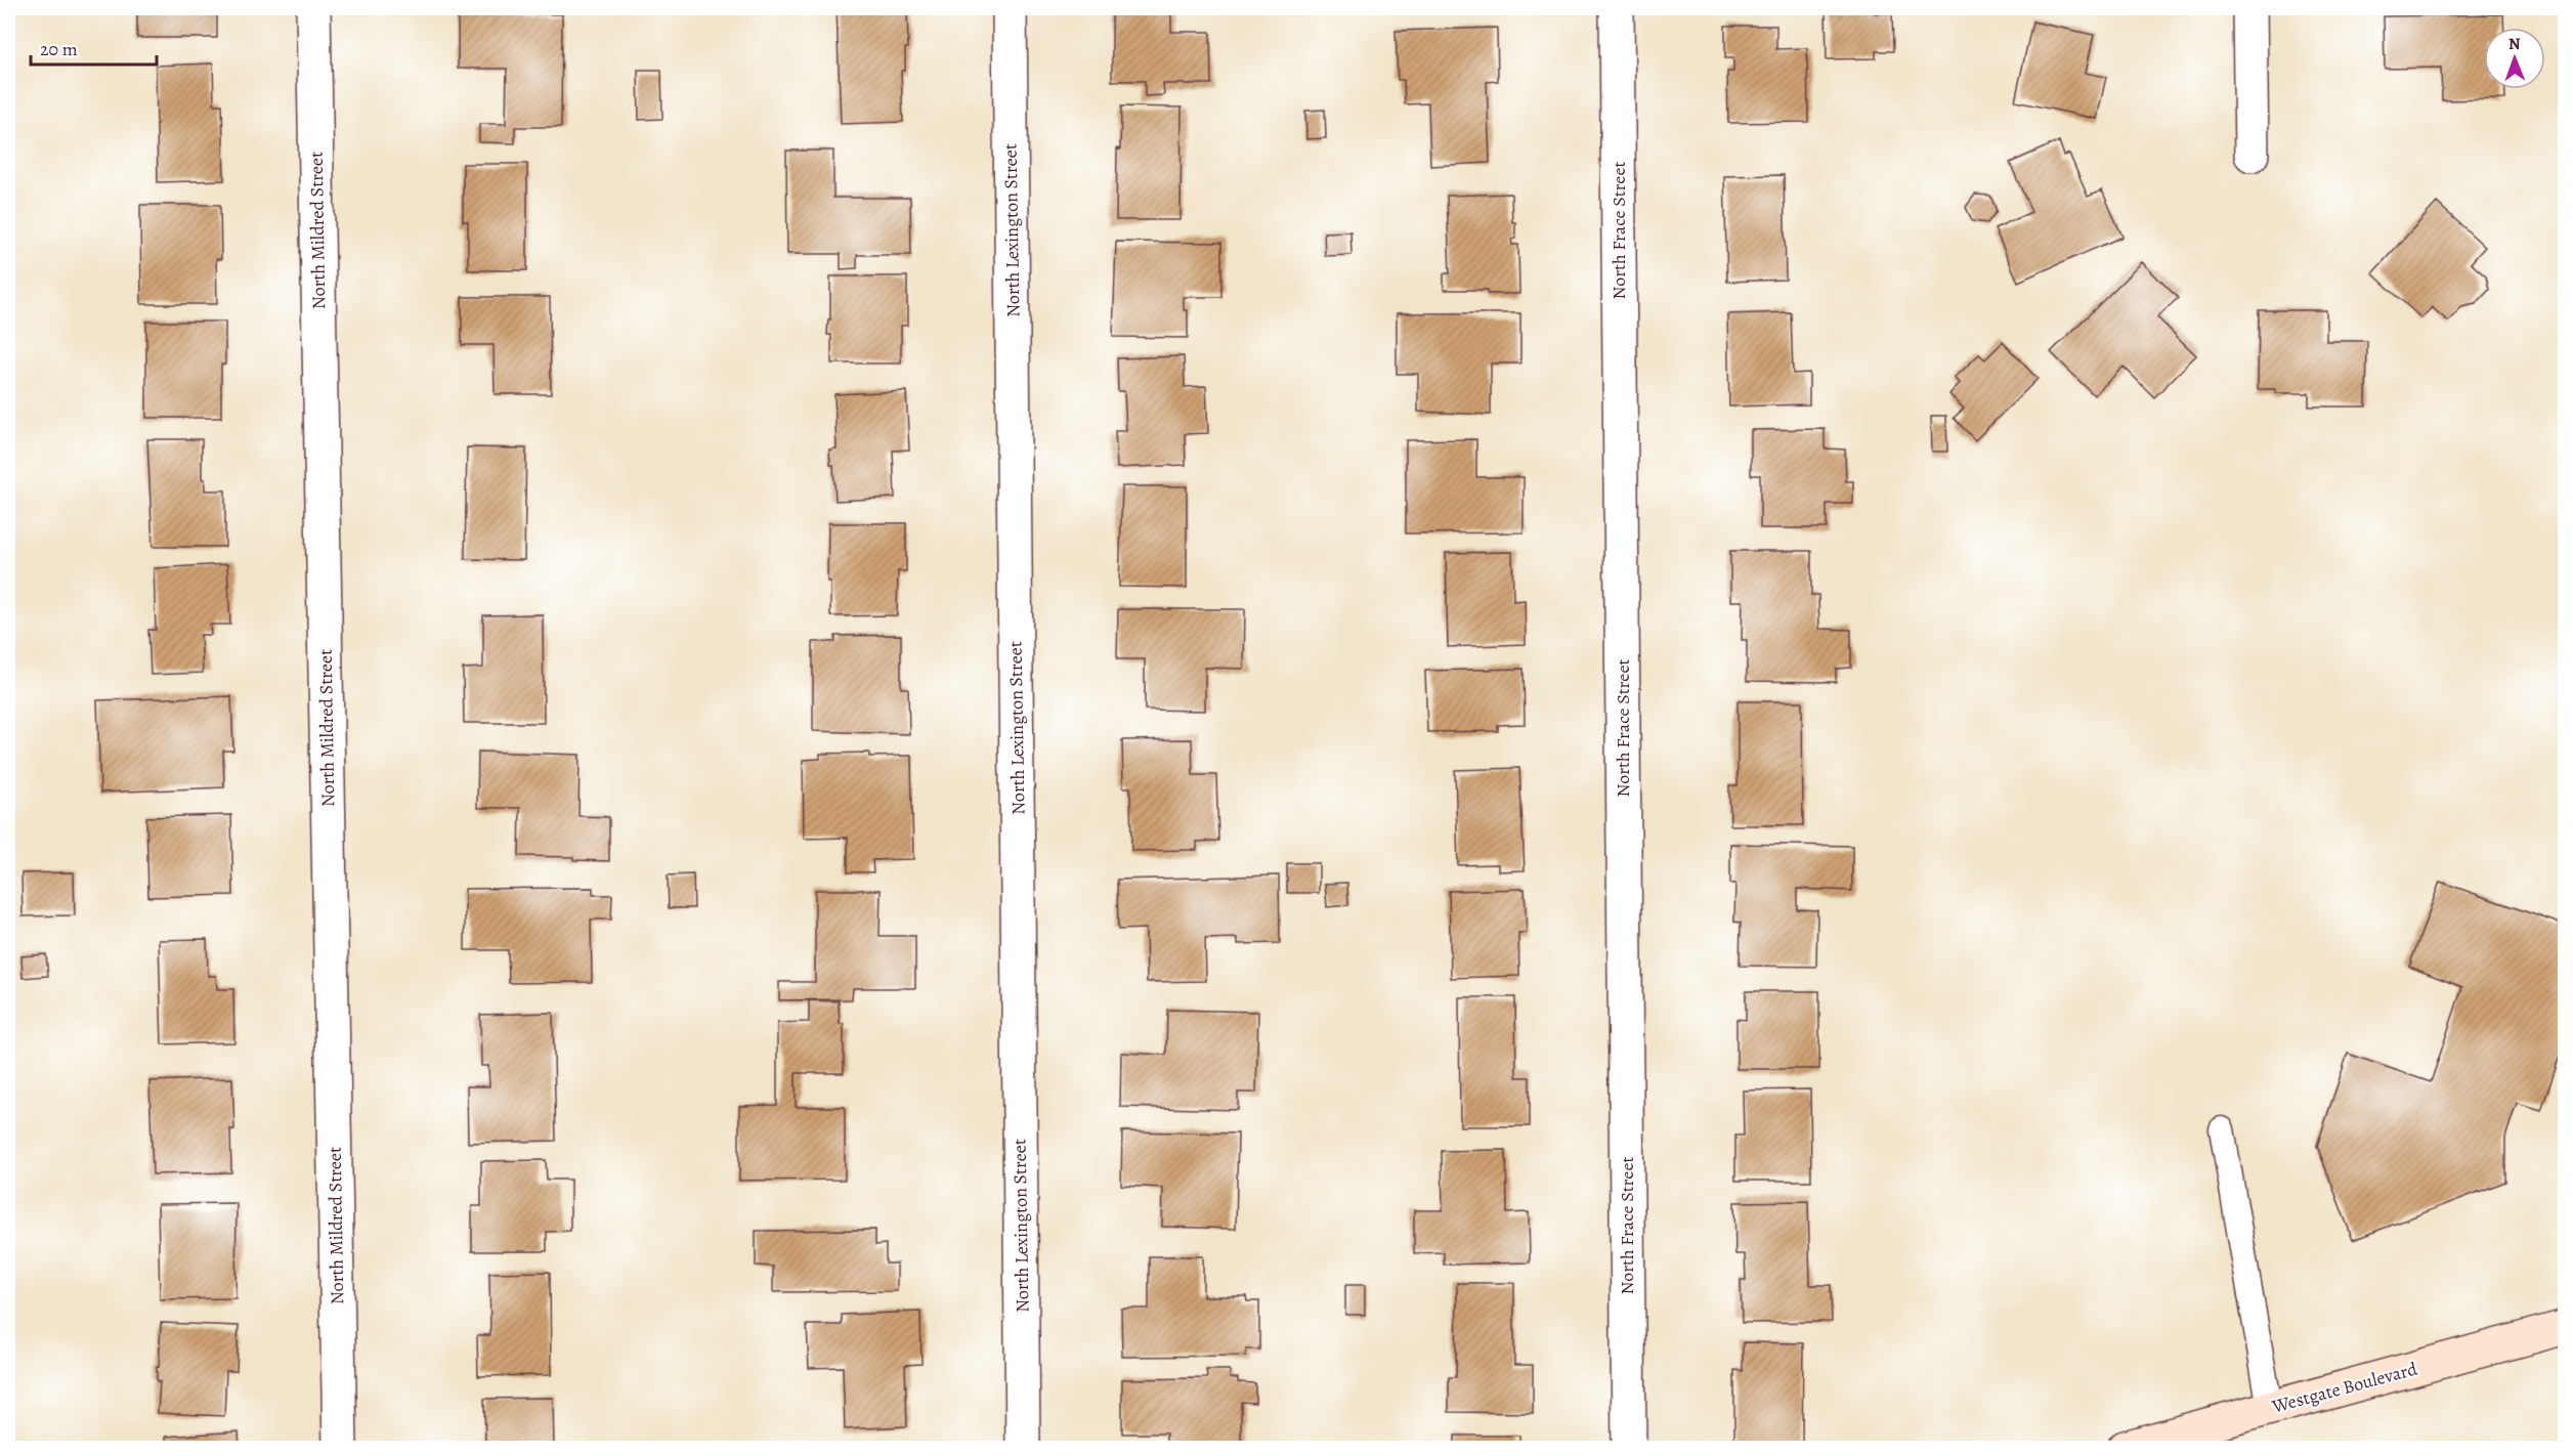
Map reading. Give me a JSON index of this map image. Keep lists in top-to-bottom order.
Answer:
{
  "streets": {
    "street": [
      "North Mildred Street",
      "North Lexington Street",
      "North Frace Street",
      "Westgate Boulevard"
    ]
  },
  "scale_bar": "20 m",
  "north": "top"
}
